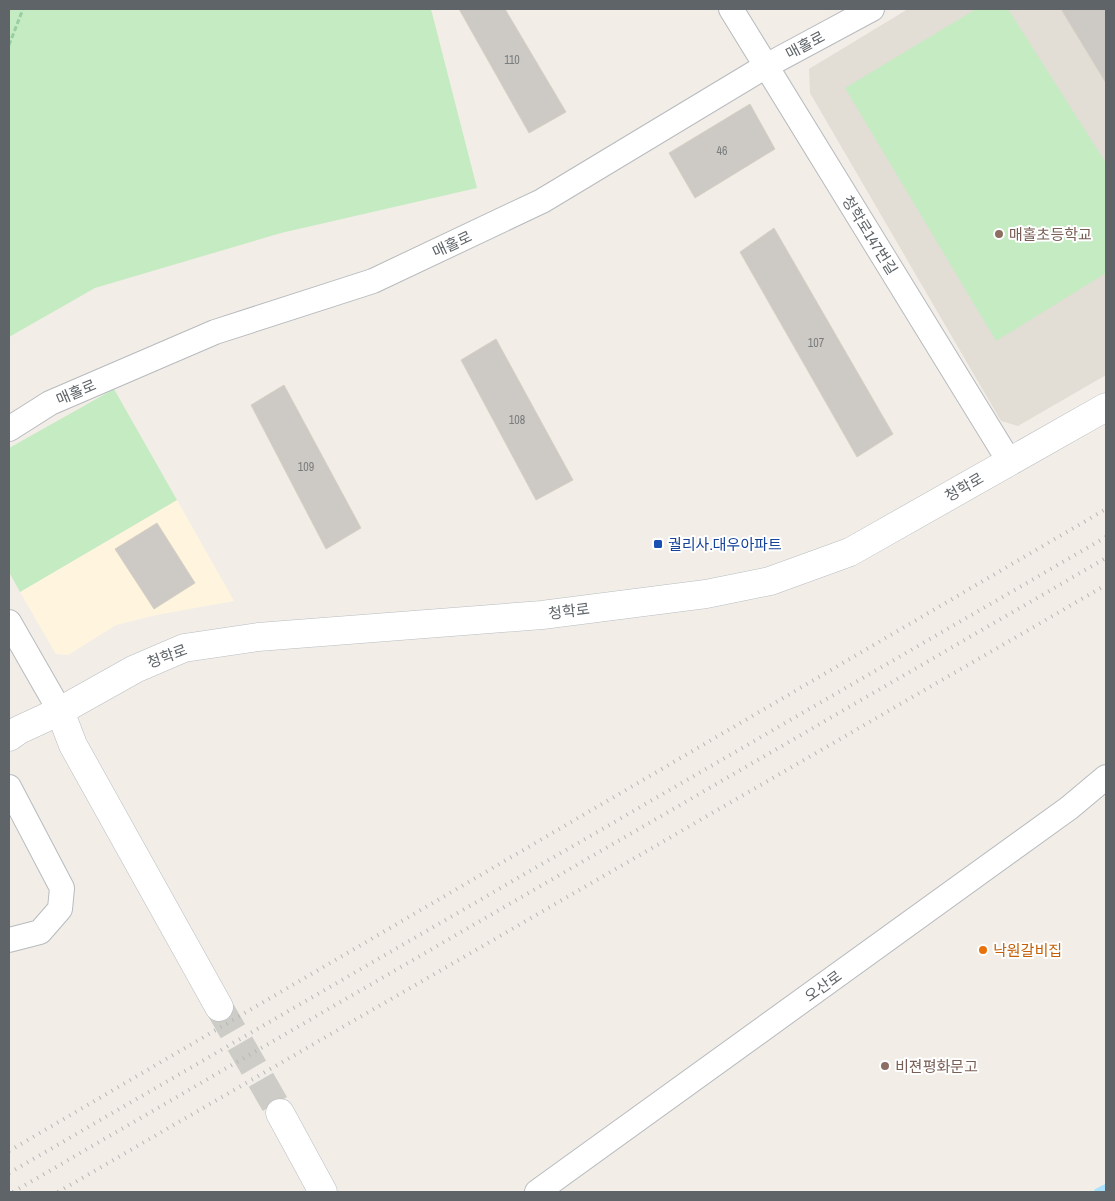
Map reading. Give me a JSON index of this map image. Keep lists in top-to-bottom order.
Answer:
{
  "streets": {
    "street": [
      "매홀로",
      "청학로147번길",
      "청학로",
      "오산로"
    ]
  },
  "crossings": [
    ["매홀로", "청학로147번길"],
    ["청학로147번길", "청학로"]
  ],
  "places": {
    "other": ["매홀초등학교", "낙원갈비집", "비젼평화문고"],
    "transit": ["궐리사.대우아파트"]
  },
  "house_numbers": [
    "110",
    "46",
    "107",
    "108",
    "109"
  ]
}
